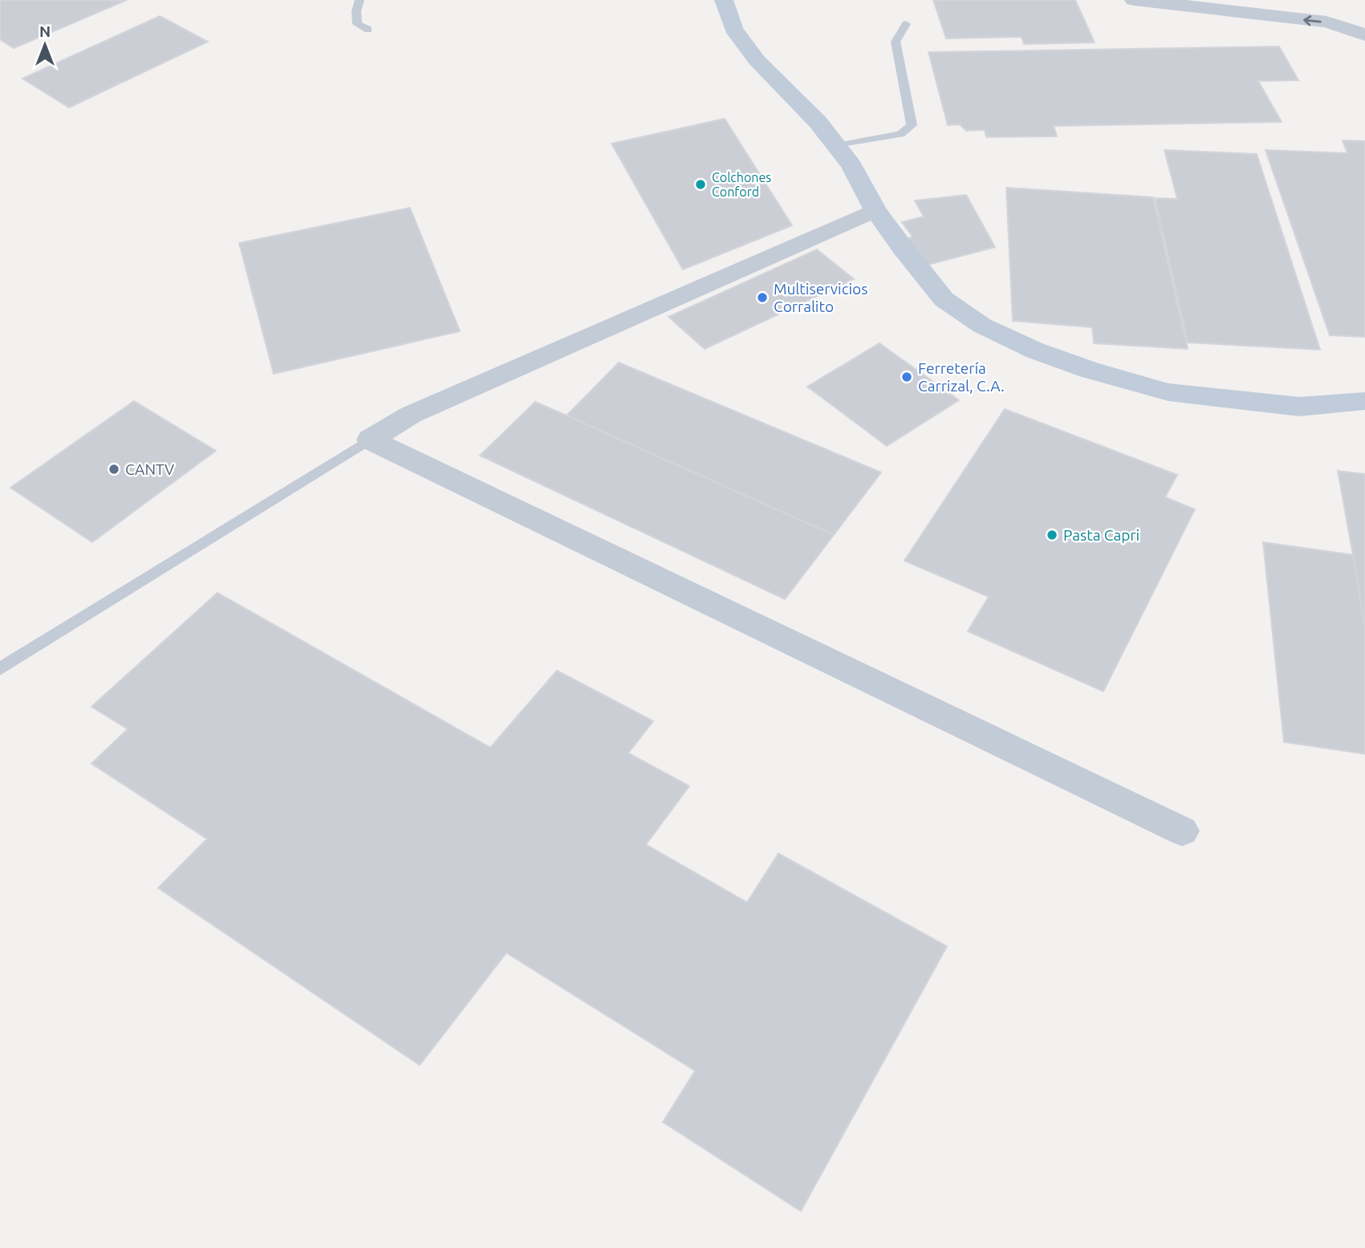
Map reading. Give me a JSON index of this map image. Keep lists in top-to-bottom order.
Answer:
{
  "places": [
    "Colchones Conford",
    "Multiservicios Corralito",
    "Ferretería Carrizal, C.A.",
    "CANTV",
    "Pasta Capri"
  ],
  "north": "top"
}
